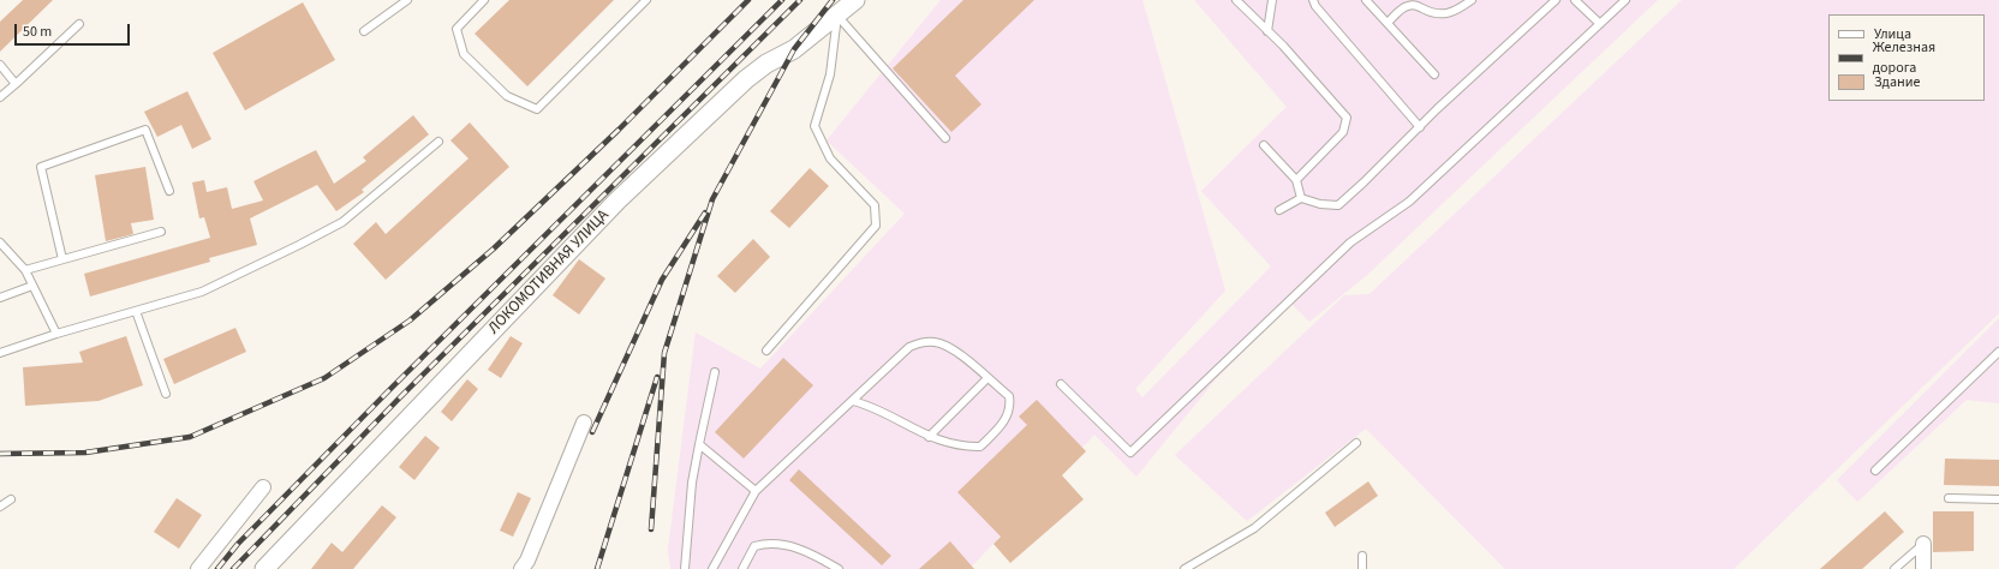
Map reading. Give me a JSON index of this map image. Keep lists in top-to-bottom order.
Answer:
{
  "streets": {
    "street": ["ЛОКОМОТИВНАЯ УЛИЦА"]
  },
  "legend": ["Улица", "Железная дорога", "Здание"],
  "scale_bar": "50 m"
}
